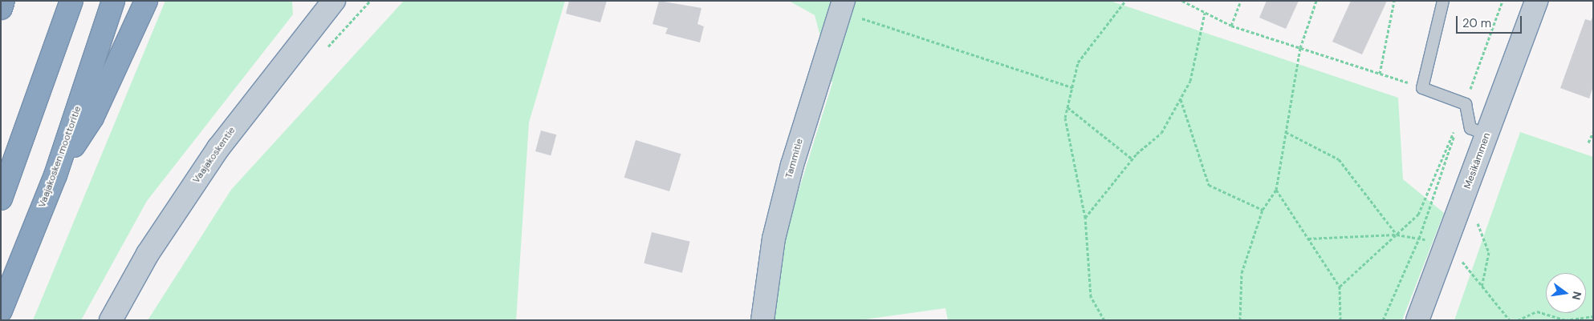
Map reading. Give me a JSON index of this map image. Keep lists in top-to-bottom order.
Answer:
{
  "streets": {
    "highway": ["Vaajakosken moottoritie"],
    "street": ["Vaajakoskentie", "Tammitie", "Mesikämmen"]
  },
  "scale_bar": "20 m",
  "north": "right"
}
